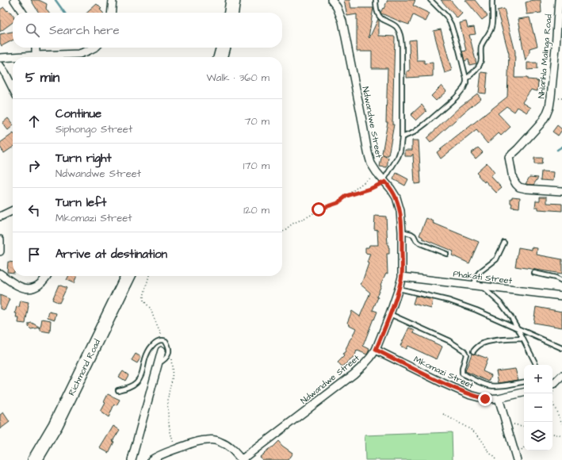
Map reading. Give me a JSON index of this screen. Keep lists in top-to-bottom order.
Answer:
{
  "streets": {
    "highway": ["Richmond Road"],
    "street": [
      "Nhlanhla Malinga Road",
      "Ndwandwe Street",
      "Phakati Street",
      "Mkomazi Street"
    ]
  },
  "crossings": [
    ["Ndwandwe Street", "Phakati Street"],
    ["Ndwandwe Street", "Mkomazi Street"]
  ],
  "page": {
    "search": "Search here",
    "heading": ["5 min", "Walk · 360 m"],
    "list": [
      ["Continue", "Siphongo Street", "70 m"],
      ["Turn right", "Ndwandwe Street", "170 m"],
      ["Turn left", "Mkomazi Street", "120 m"],
      "Arrive at destination"
    ],
    "map_buttons": ["+", "−"]
  }
}
